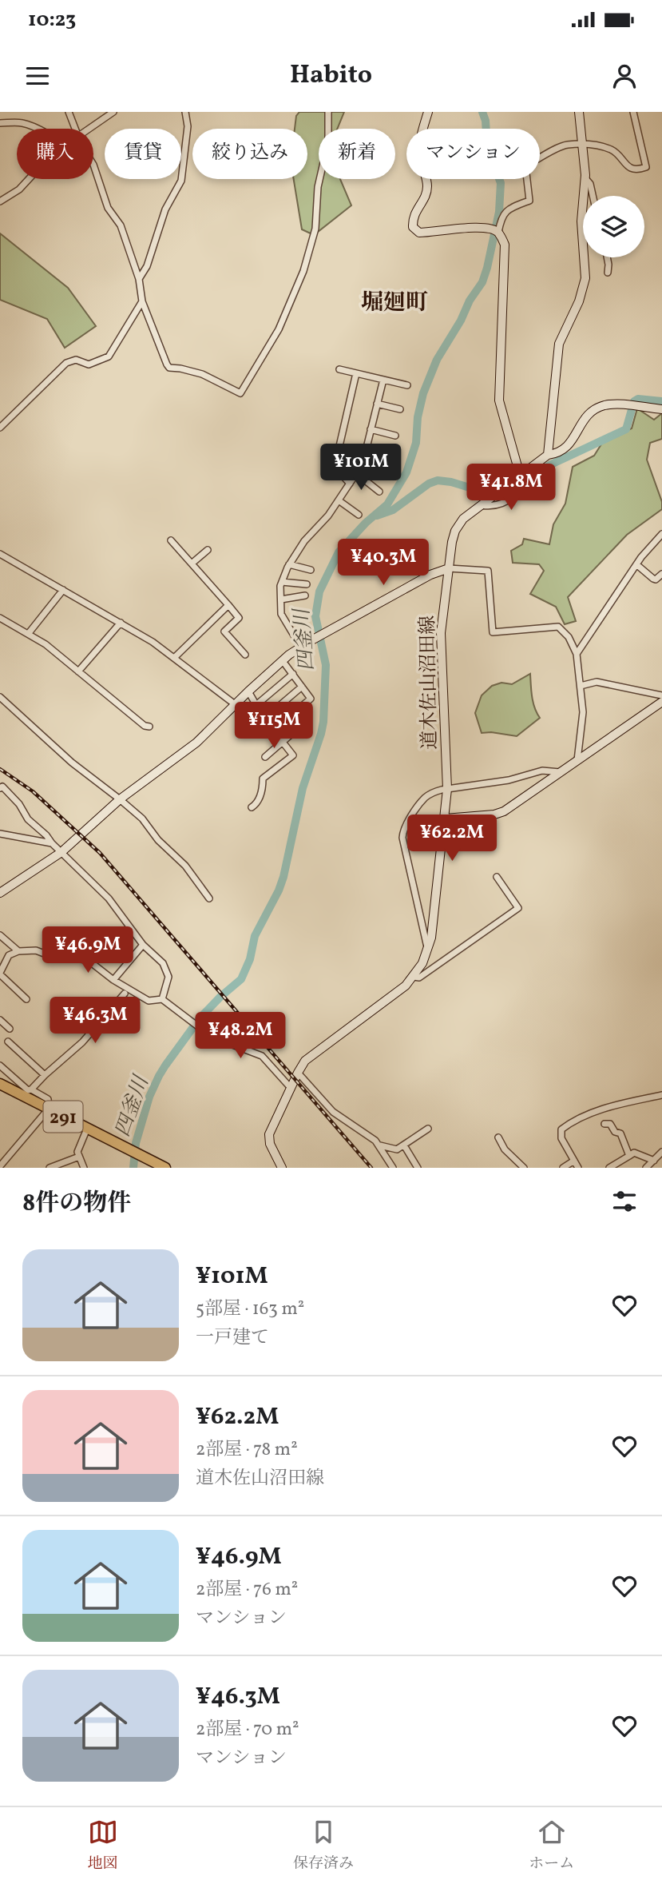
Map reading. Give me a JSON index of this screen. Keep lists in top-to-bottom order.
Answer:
{
  "streets": {
    "highway": ["291"],
    "street": ["道木佐山沼田線"]
  },
  "districts": ["堀廻町"],
  "water": ["四釜川"],
  "page": {
    "status": "10:23",
    "header": "Habito",
    "chip": [
      "購入",
      "賃貸",
      "絞り込み",
      "新着",
      "マンション"
    ],
    "price": [
      "¥101M",
      "¥41.8M",
      "¥40.3M",
      "¥115M",
      "¥62.2M",
      "¥46.9M",
      "¥46.3M",
      "¥48.2M"
    ],
    "heading": "8件の物件",
    "list": [
      {
        "name": "¥101M",
        "note": "5部屋 · 163 m² · 一戸建て"
      },
      {
        "name": "¥62.2M",
        "note": "2部屋 · 78 m² · 道木佐山沼田線"
      },
      {
        "name": "¥46.9M",
        "note": "2部屋 · 76 m² · マンション"
      },
      {
        "name": "¥46.3M",
        "note": "2部屋 · 70 m² · マンション"
      }
    ],
    "tabs": ["地図", "保存済み", "ホーム"]
  }
}
